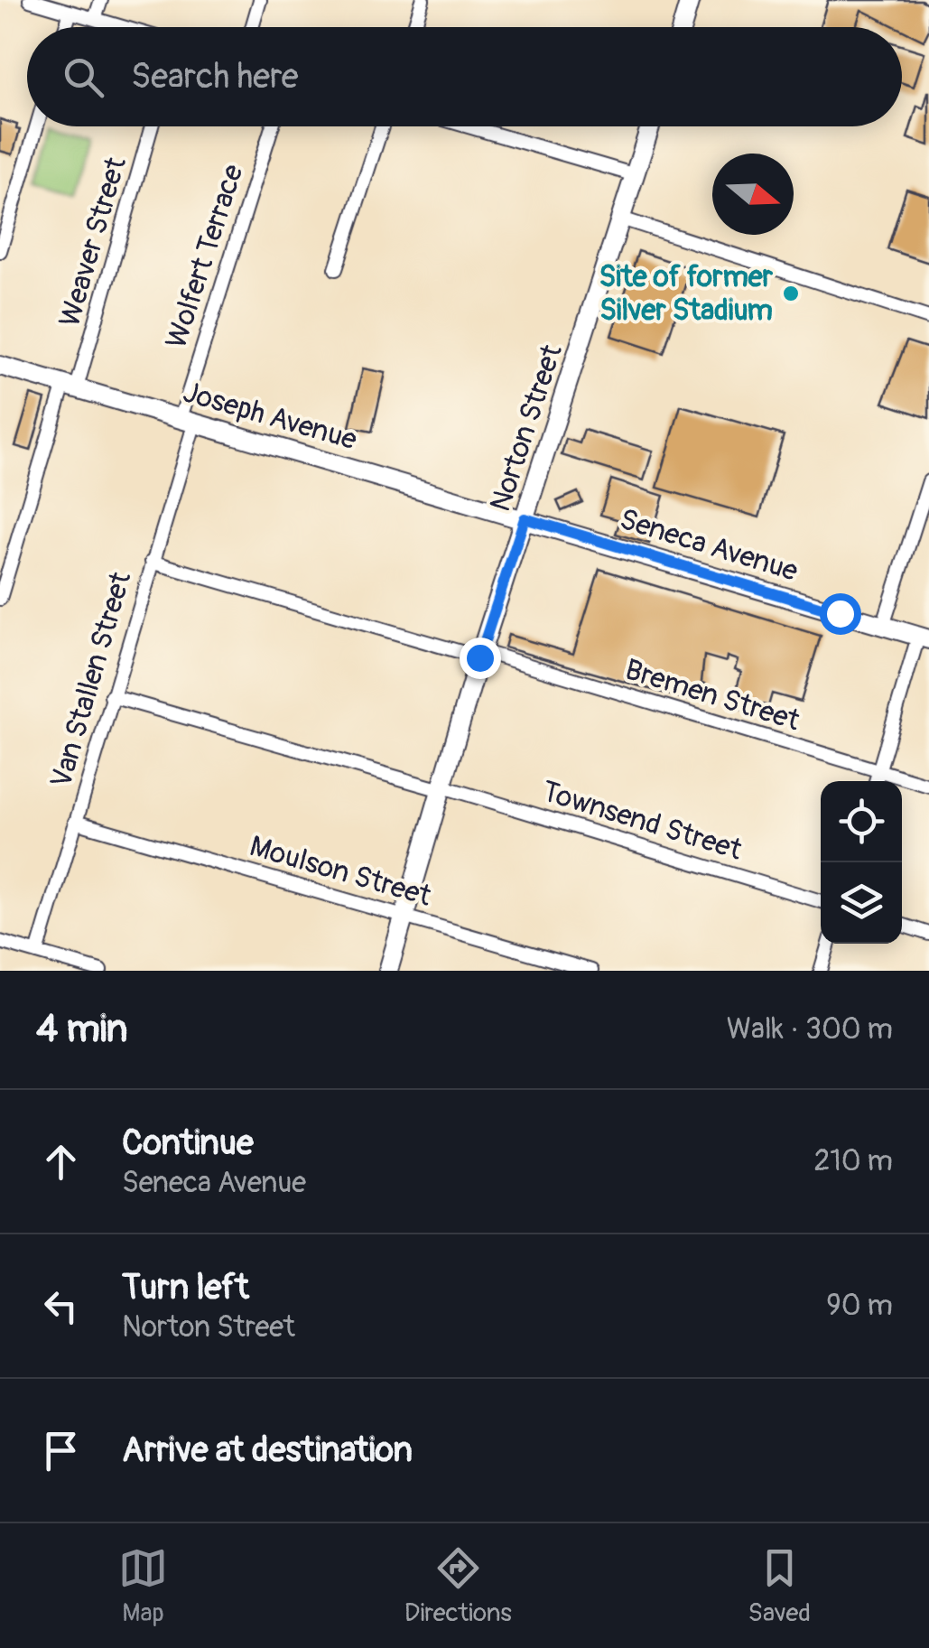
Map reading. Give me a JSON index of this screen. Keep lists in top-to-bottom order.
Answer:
{
  "streets": {
    "main road": ["Joseph Avenue", "Norton Street", "Seneca Avenue"],
    "street": [
      "Weaver Street",
      "Wolfert Terrace",
      "Van Stallen Street",
      "Bremen Street",
      "Townsend Street",
      "Moulson Street"
    ]
  },
  "crossings": [
    ["Weaver Street", "Joseph Avenue"],
    ["Wolfert Terrace", "Joseph Avenue"],
    ["Wolfert Terrace", "Van Stallen Street"],
    ["Joseph Avenue", "Norton Street"],
    ["Joseph Avenue", "Seneca Avenue"],
    ["Joseph Avenue", "Van Stallen Street"],
    ["Norton Street", "Seneca Avenue"],
    ["Norton Street", "Bremen Street"],
    ["Norton Street", "Townsend Street"],
    ["Norton Street", "Moulson Street"],
    ["Van Stallen Street", "Bremen Street"],
    ["Van Stallen Street", "Townsend Street"],
    ["Van Stallen Street", "Moulson Street"]
  ],
  "places": ["Site of former Silver Stadium"],
  "north": "right",
  "page": {
    "search": "Search here",
    "heading": ["4 min", "Walk · 300 m"],
    "list": [
      ["Continue", "Seneca Avenue", "210 m"],
      ["Turn left", "Norton Street", "90 m"],
      "Arrive at destination"
    ],
    "nav": ["Map", "Directions", "Saved"]
  }
}
